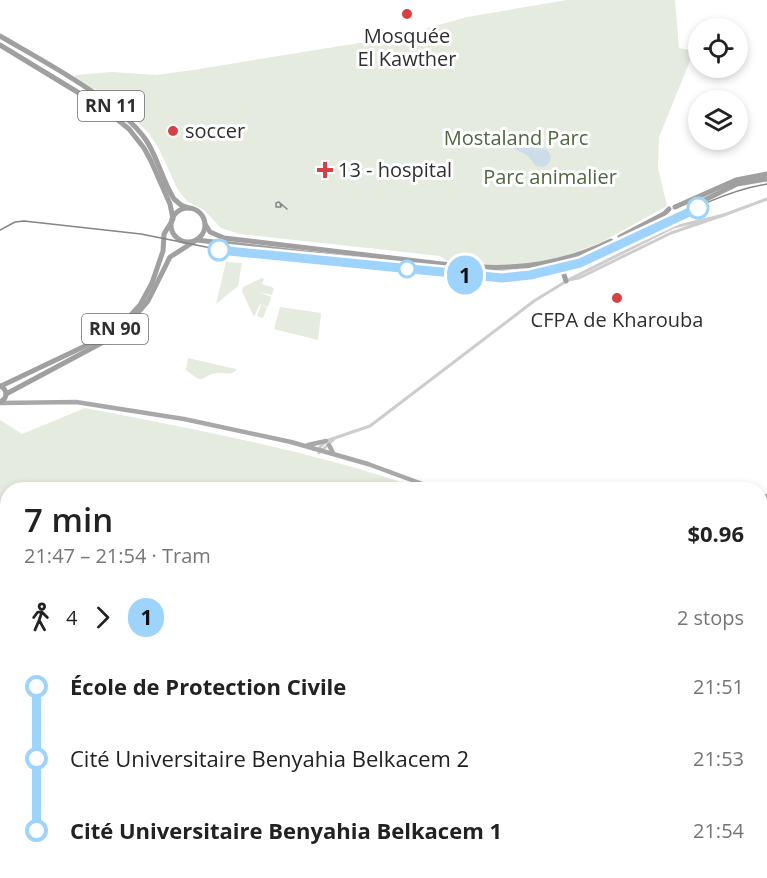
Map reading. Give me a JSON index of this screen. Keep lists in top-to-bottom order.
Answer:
{
  "streets": {
    "highway": ["RN 11", "RN 90"]
  },
  "crossings": [
    ["RN 11", "RN 90"]
  ],
  "parks": ["Mostaland Parc", "Parc animalier"],
  "places": {
    "other": ["Mosquée El Kawther", "soccer", "CFPA de Kharouba"],
    "health": ["13 - hospital"]
  },
  "lines": ["tram line 1"],
  "page": {
    "on_map": "1",
    "heading": ["7 min", "21:47 – 21:54 · Tram", "$0.96"],
    "legs": ["4", "1", "2 stops"],
    "list": [
      {
        "name": "École de Protection Civile",
        "value": "21:51"
      },
      {
        "name": "Cité Universitaire Benyahia Belkacem 2",
        "value": "21:53"
      },
      {
        "name": "Cité Universitaire Benyahia Belkacem 1",
        "value": "21:54"
      }
    ]
  }
}
